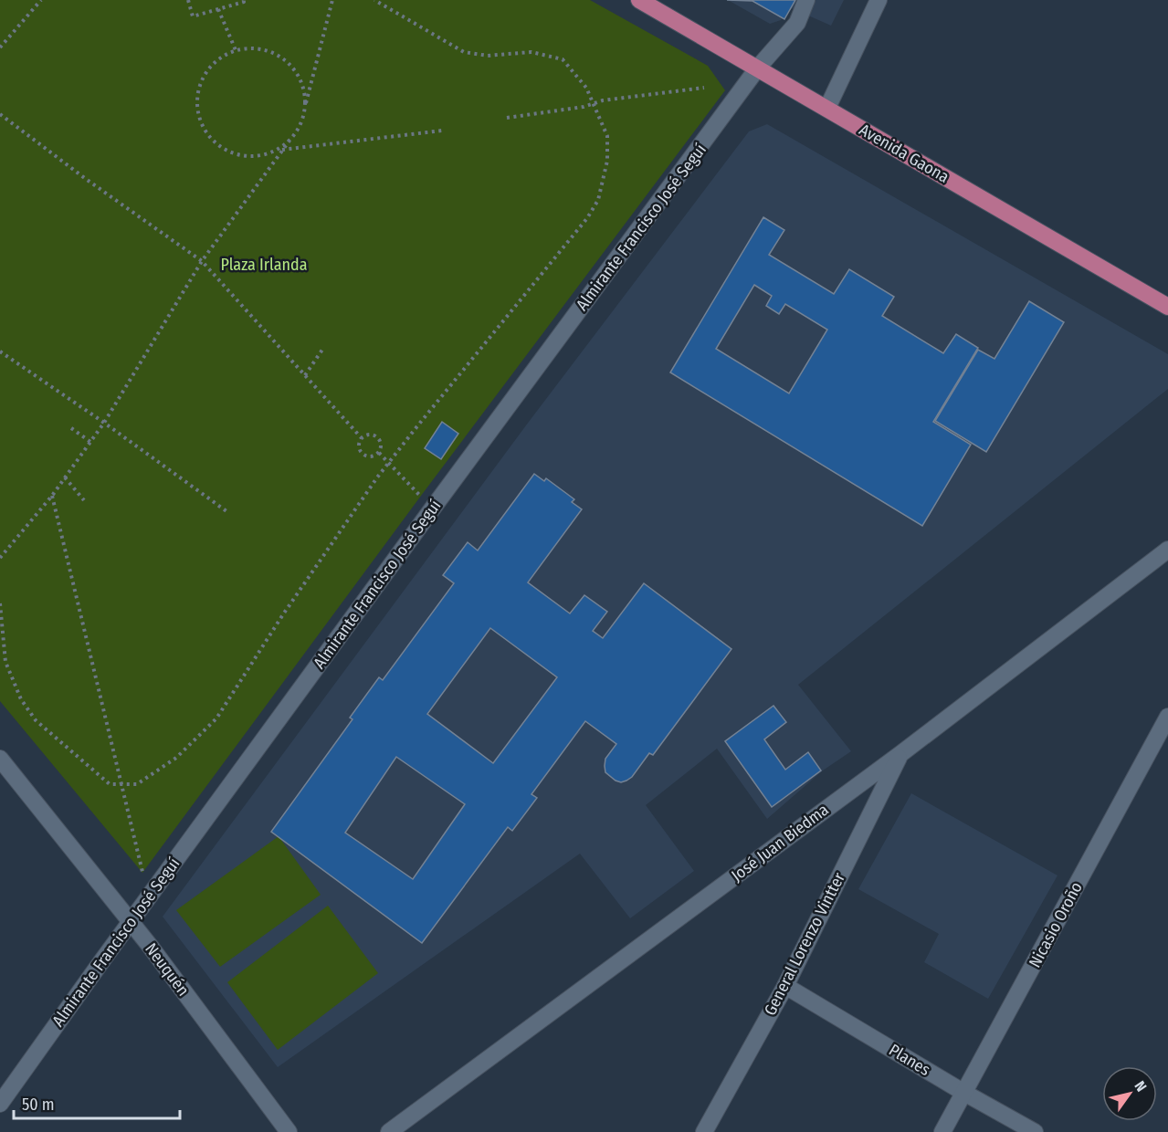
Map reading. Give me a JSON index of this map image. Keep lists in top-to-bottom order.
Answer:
{
  "streets": {
    "main road": ["Avenida Gaona"],
    "street": [
      "Almirante Francisco José Seguí",
      "José Juan Biedma",
      "Nicasio Oroño",
      "General Lorenzo Vintter",
      "Neuquén",
      "Planes"
    ]
  },
  "crossings": [
    ["Avenida Gaona", "Almirante Francisco José Seguí"],
    ["Almirante Francisco José Seguí", "Neuquén"],
    ["José Juan Biedma", "General Lorenzo Vintter"],
    ["Nicasio Oroño", "Planes"],
    ["General Lorenzo Vintter", "Planes"]
  ],
  "parks": ["Plaza Irlanda"],
  "scale_bar": "50 m",
  "north": "top right"
}
